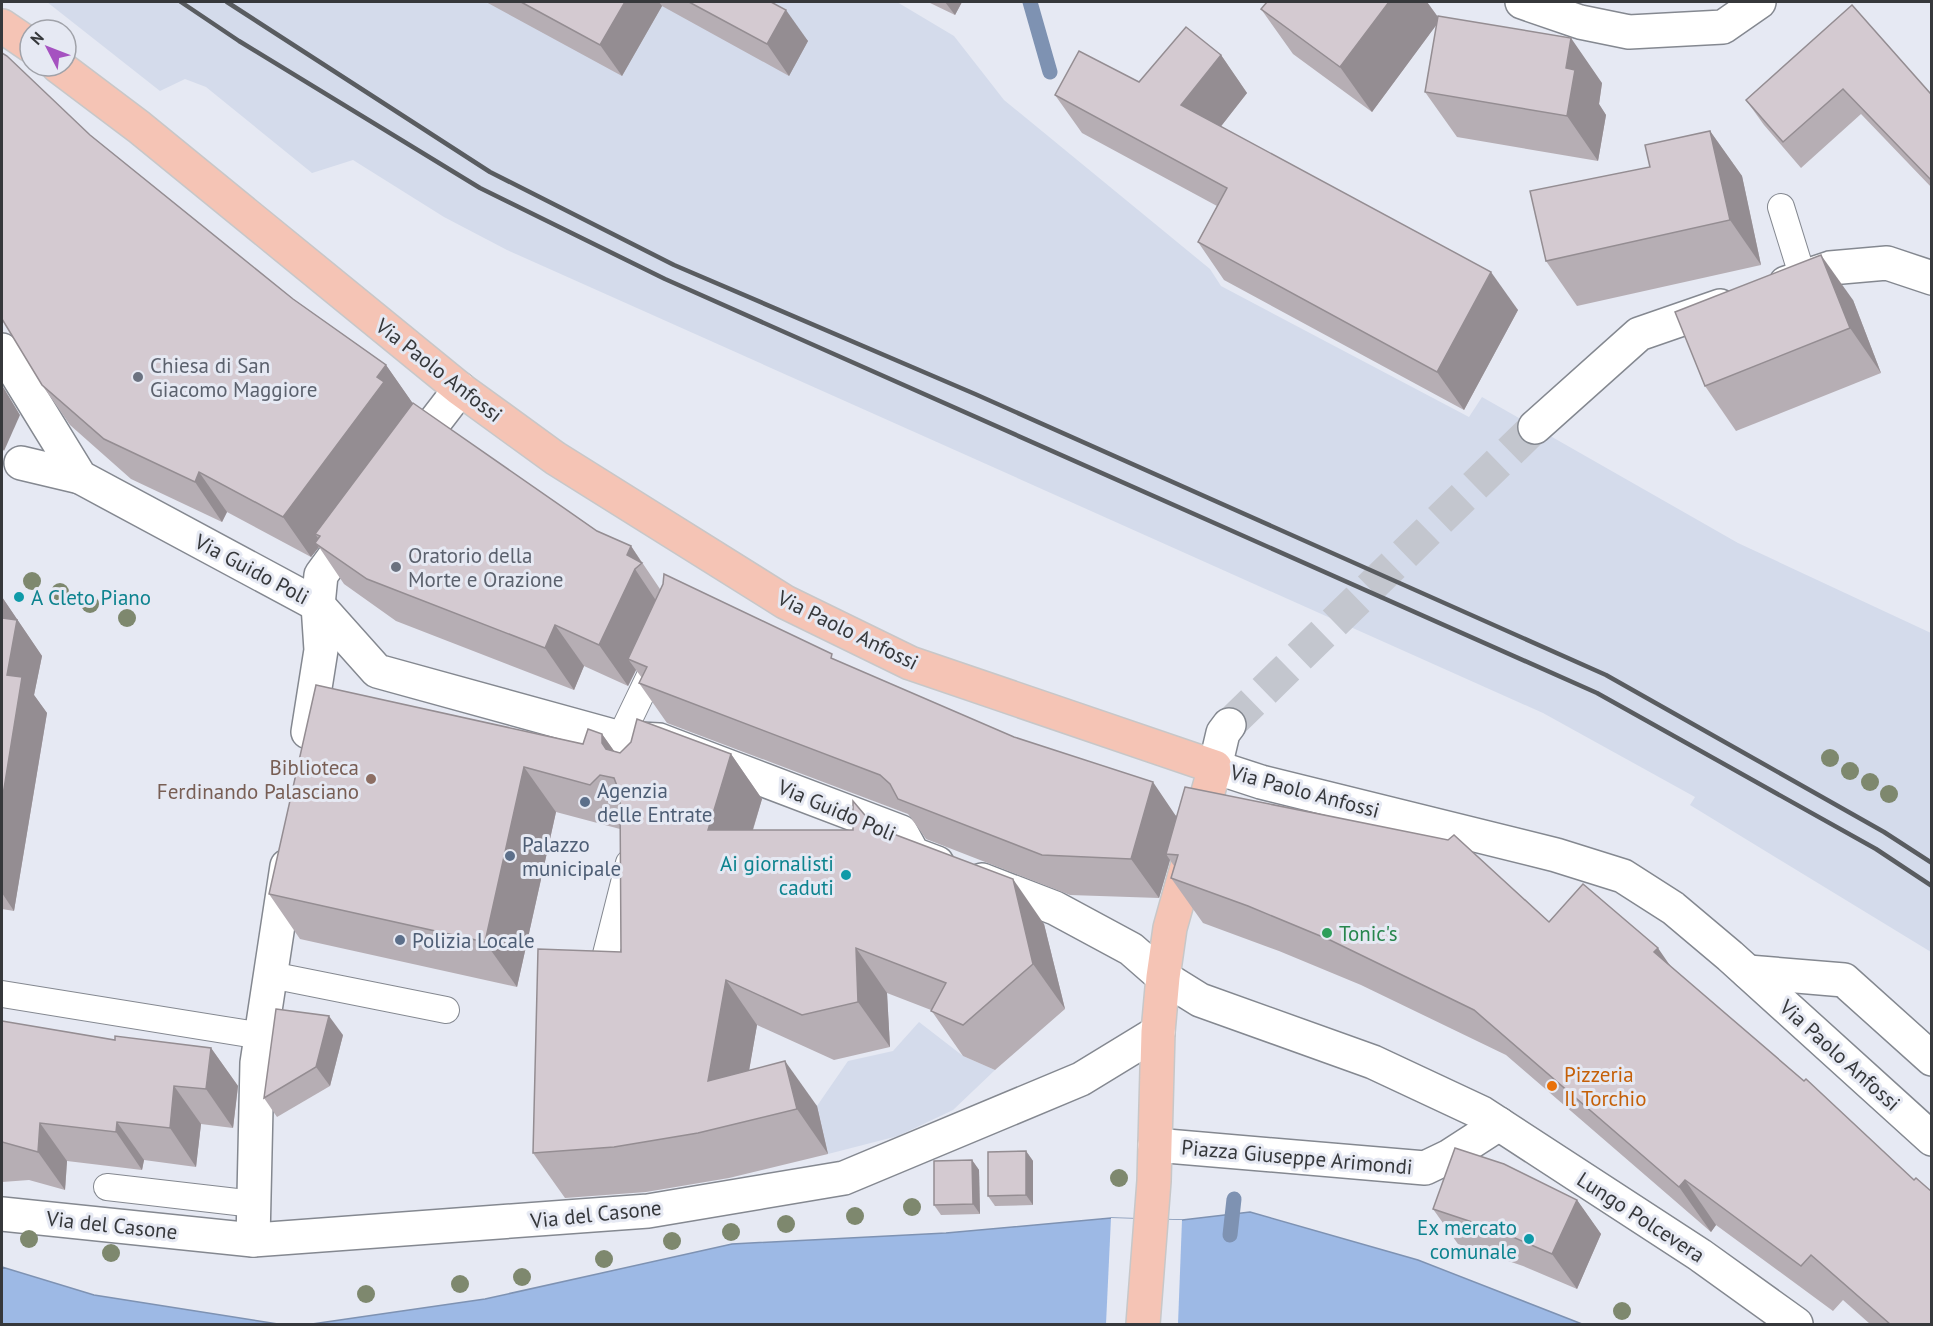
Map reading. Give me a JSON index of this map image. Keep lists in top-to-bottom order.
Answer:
{
  "streets": {
    "main road": ["Via Paolo Anfossi", "Piazza Giuseppe Arimondi"],
    "street": ["Via Guido Poli", "Via del Casone", "Lungo Polcevera"]
  },
  "crossings": [
    ["Via Paolo Anfossi", "Piazza Giuseppe Arimondi"],
    ["Via Guido Poli", "Piazza Giuseppe Arimondi"],
    ["Piazza Giuseppe Arimondi", "Via del Casone"],
    ["Piazza Giuseppe Arimondi", "Lungo Polcevera"]
  ],
  "places": [
    "Chiesa di San Giacomo Maggiore",
    "Oratorio della Morte e Orazione",
    "A Cleto Piano",
    "Biblioteca Ferdinando Palasciano",
    "Agenzia delle Entrate",
    "Palazzo municipale",
    "Ai giornalisti caduti",
    "Tonic's",
    "Polizia Locale",
    "Pizzeria Il Torchio",
    "Ex mercato comunale"
  ],
  "north": "top left"
}
